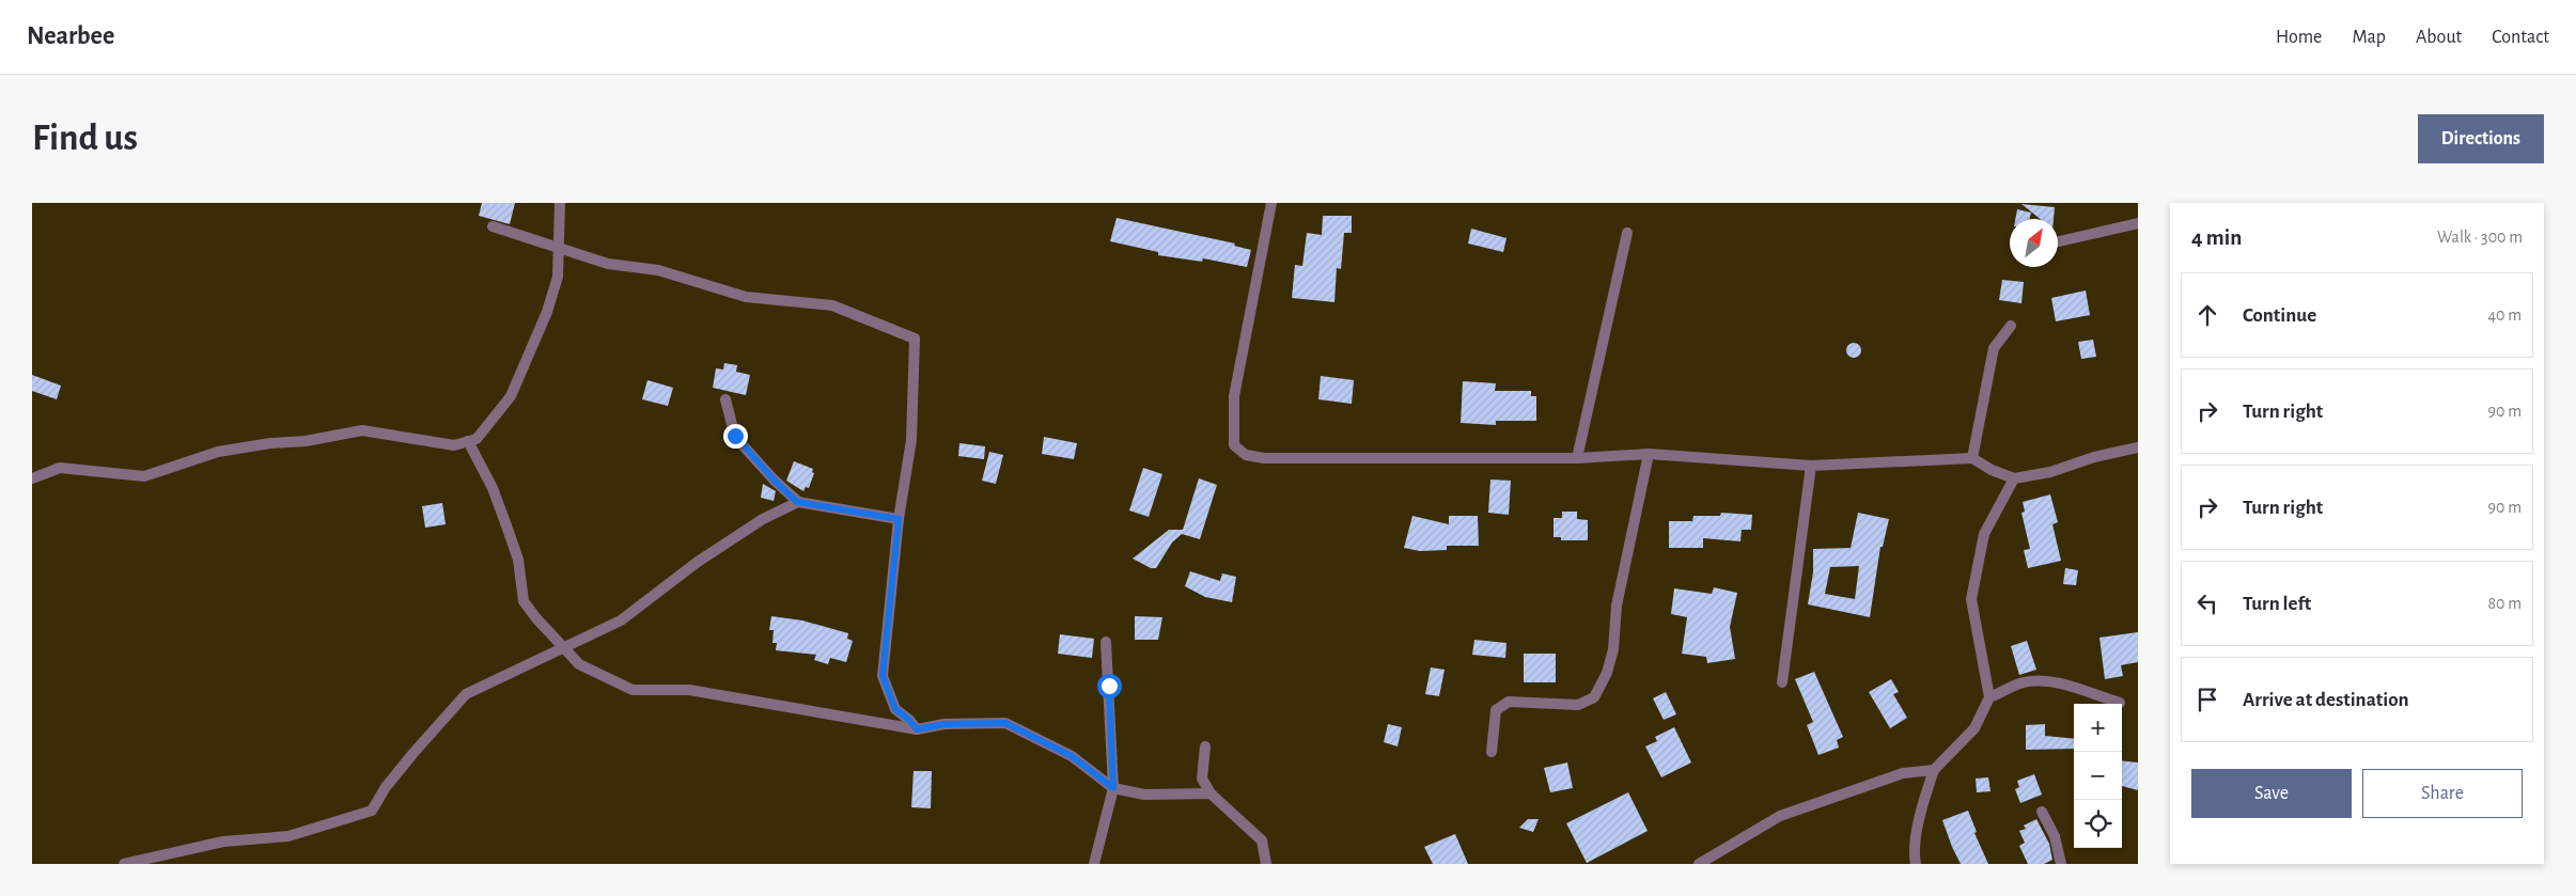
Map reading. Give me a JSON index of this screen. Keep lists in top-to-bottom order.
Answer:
{
  "north": "top right",
  "page": {
    "header": "Nearbee",
    "nav": [
      "Home",
      "Map",
      "About",
      "Contact"
    ],
    "buttons": [
      "Directions",
      ["Save", "Share"]
    ],
    "title": "Find us",
    "heading": ["4 min", "Walk · 300 m"],
    "list": [
      ["Continue", "40 m"],
      ["Turn right", "90 m"],
      ["Turn right", "90 m"],
      ["Turn left", "80 m"],
      "Arrive at destination"
    ],
    "map_buttons": ["+", "−"]
  }
}
